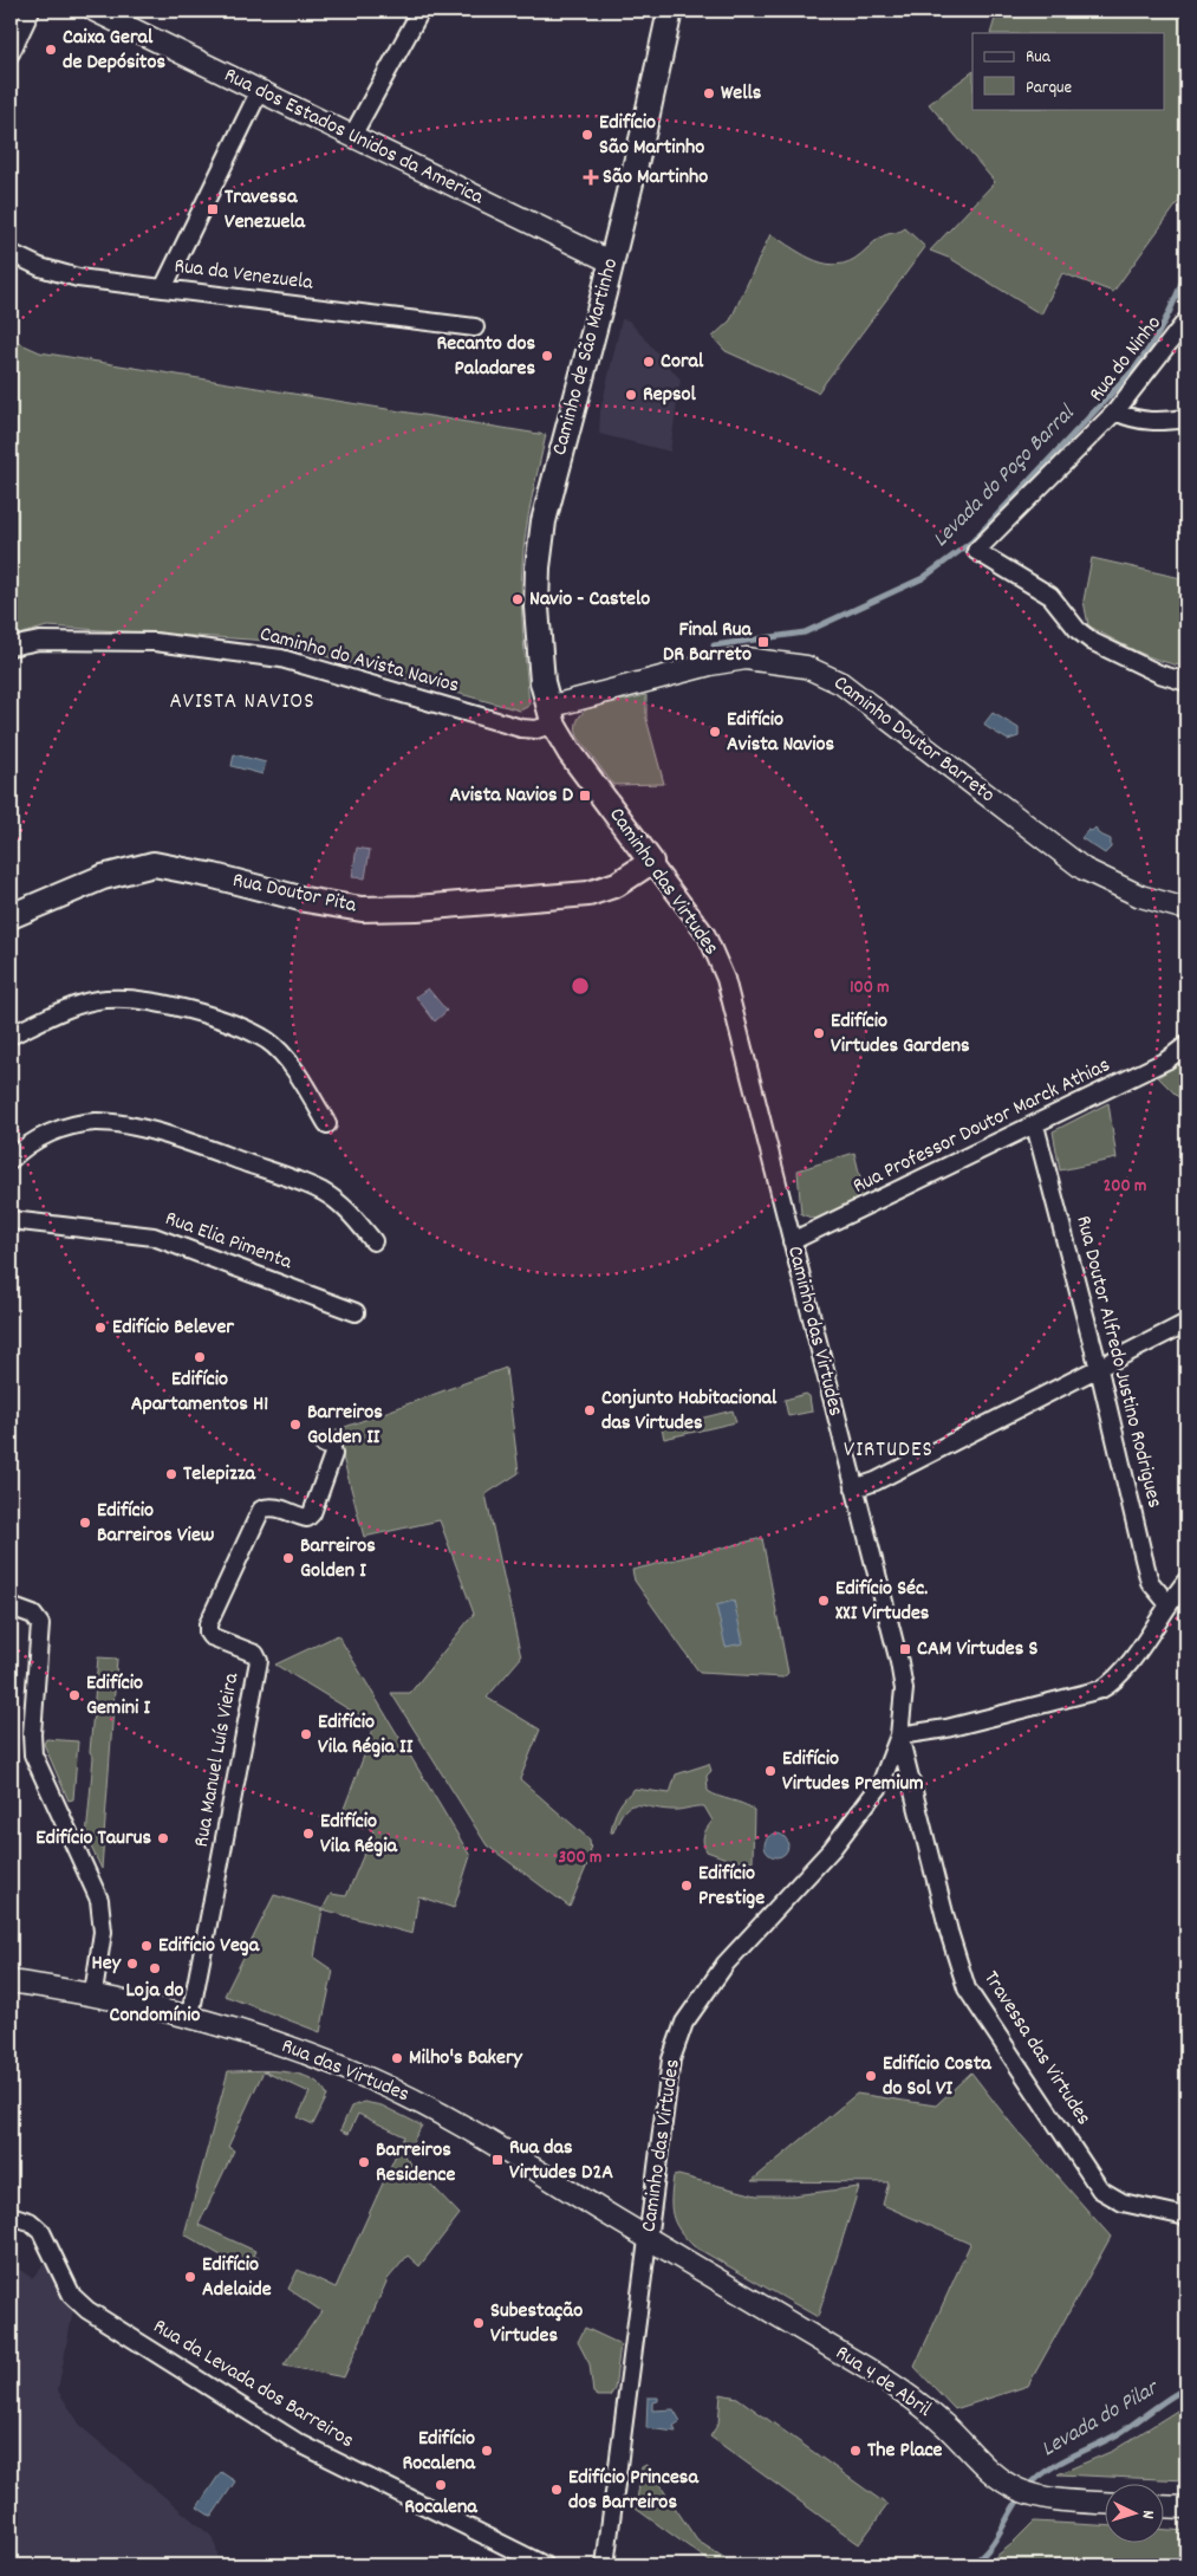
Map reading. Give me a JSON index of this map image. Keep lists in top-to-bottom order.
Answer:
{
  "streets": {
    "main road": ["Caminho de São Martinho", "Caminho das Virtudes", "Rua Doutor Pita"],
    "street": [
      "Rua dos Estados Unidos da America",
      "Rua da Venezuela",
      "Rua do Ninho",
      "Caminho do Avista Navios",
      "Caminho Doutor Barreto",
      "Rua Professor Doutor Marck Athias",
      "Rua Elia Pimenta",
      "Rua Doutor Alfredo Justino Rodrigues",
      "Rua Manuel Luís Vieira",
      "Travessa das Virtudes",
      "Rua das Virtudes",
      "Rua 4 de Abril",
      "Rua da Levada dos Barreiros"
    ]
  },
  "crossings": [
    ["Rua dos Estados Unidos da America", "Caminho de São Martinho"],
    ["Caminho de São Martinho", "Caminho do Avista Navios"],
    ["Caminho de São Martinho", "Caminho Doutor Barreto"],
    ["Caminho de São Martinho", "Caminho das Virtudes"],
    ["Caminho do Avista Navios", "Caminho Doutor Barreto"],
    ["Caminho do Avista Navios", "Caminho das Virtudes"],
    ["Caminho Doutor Barreto", "Caminho das Virtudes"],
    ["Caminho das Virtudes", "Rua Doutor Pita"],
    ["Caminho das Virtudes", "Rua Professor Doutor Marck Athias"],
    ["Caminho das Virtudes", "Travessa das Virtudes"],
    ["Caminho das Virtudes", "Rua das Virtudes"],
    ["Caminho das Virtudes", "Rua 4 de Abril"],
    ["Rua Professor Doutor Marck Athias", "Rua Doutor Alfredo Justino Rodrigues"],
    ["Rua Manuel Luís Vieira", "Rua das Virtudes"],
    ["Rua das Virtudes", "Rua 4 de Abril"]
  ],
  "districts": ["AVISTA NAVIOS", "VIRTUDES"],
  "water": ["Levada do Poço Barral", "Levada do Pilar"],
  "places": {
    "other": [
      "Caixa Geral de Depósitos",
      "Wells",
      "Edifício São Martinho",
      "Recanto dos Paladares",
      "Coral",
      "Repsol",
      "Navio - Castelo",
      "Edifício Avista Navios",
      "Edifício Virtudes Gardens",
      "Edifício Belever",
      "Edifício Apartamentos H1",
      "Conjunto Habitacional das Virtudes",
      "Barreiros Golden II",
      "Telepizza",
      "Edifício Barreiros View",
      "Barreiros Golden I",
      "Edifício Séc. XXI Virtudes",
      "Edifício Gemini I",
      "Edifício Vila Régia II",
      "Edifício Virtudes Premium",
      "Edifício Vila Régia",
      "Edifício Taurus",
      "Edifício Prestige",
      "Edifício Vega",
      "Hey",
      "Loja do Condomínio",
      "Milho's Bakery",
      "Edifício Costa do Sol VI",
      "Barreiros Residence",
      "Edifício Adelaide",
      "Subestação Virtudes",
      "Edifício Rocalena",
      "The Place",
      "Rocalena",
      "Edifício Princesa dos Barreiros"
    ],
    "health": ["São Martinho"],
    "transit": [
      "Travessa Venezuela",
      "Final Rua DR Barreto",
      "Avista Navios D",
      "CAM Virtudes S",
      "Rua das Virtudes D2A"
    ]
  },
  "legend": ["Rua", "Parque"],
  "north": "right",
  "rings": ["100 m", "200 m", "300 m"]
}
